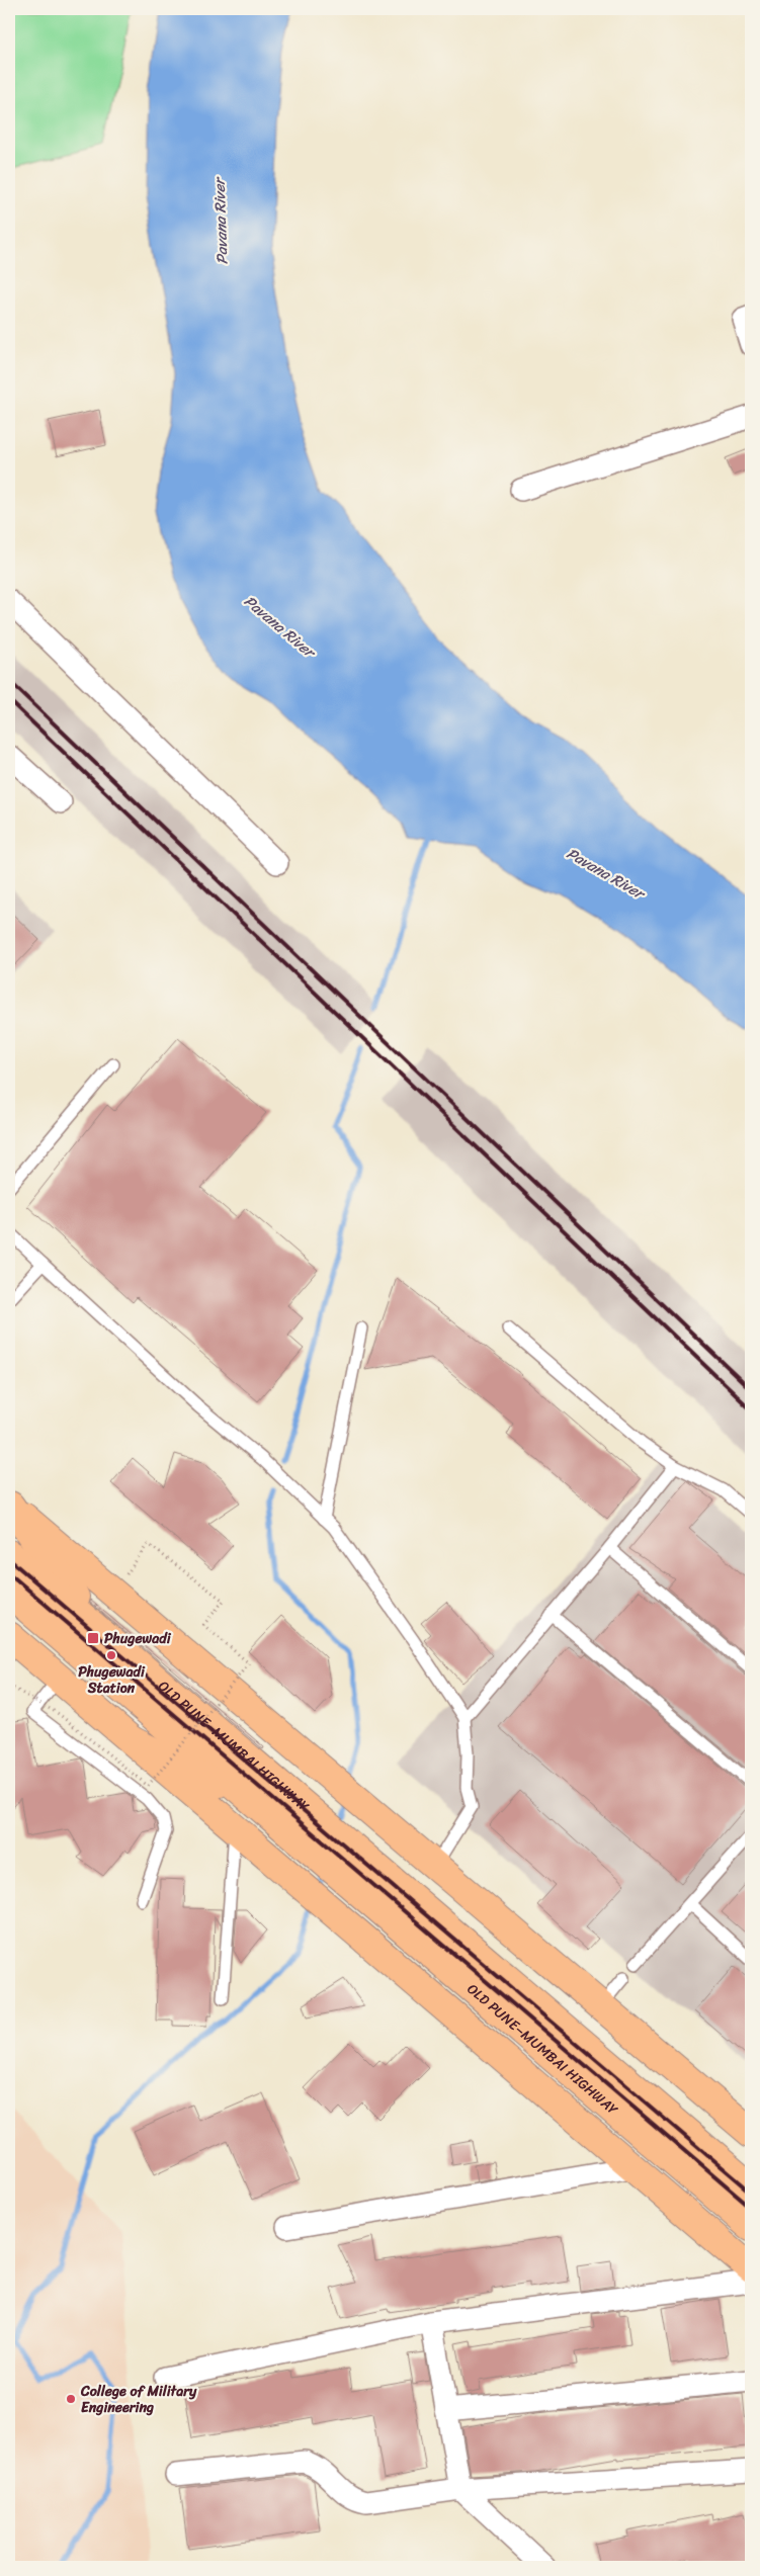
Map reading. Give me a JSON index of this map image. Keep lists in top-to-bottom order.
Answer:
{
  "streets": {
    "main road": ["OLD PUNE–MUMBAI HIGHWAY"]
  },
  "water": ["Pavana River"],
  "places": {
    "transit": ["Phugewadi"],
    "other": ["Phugewadi Station", "College of Military Engineering"]
  }
}
